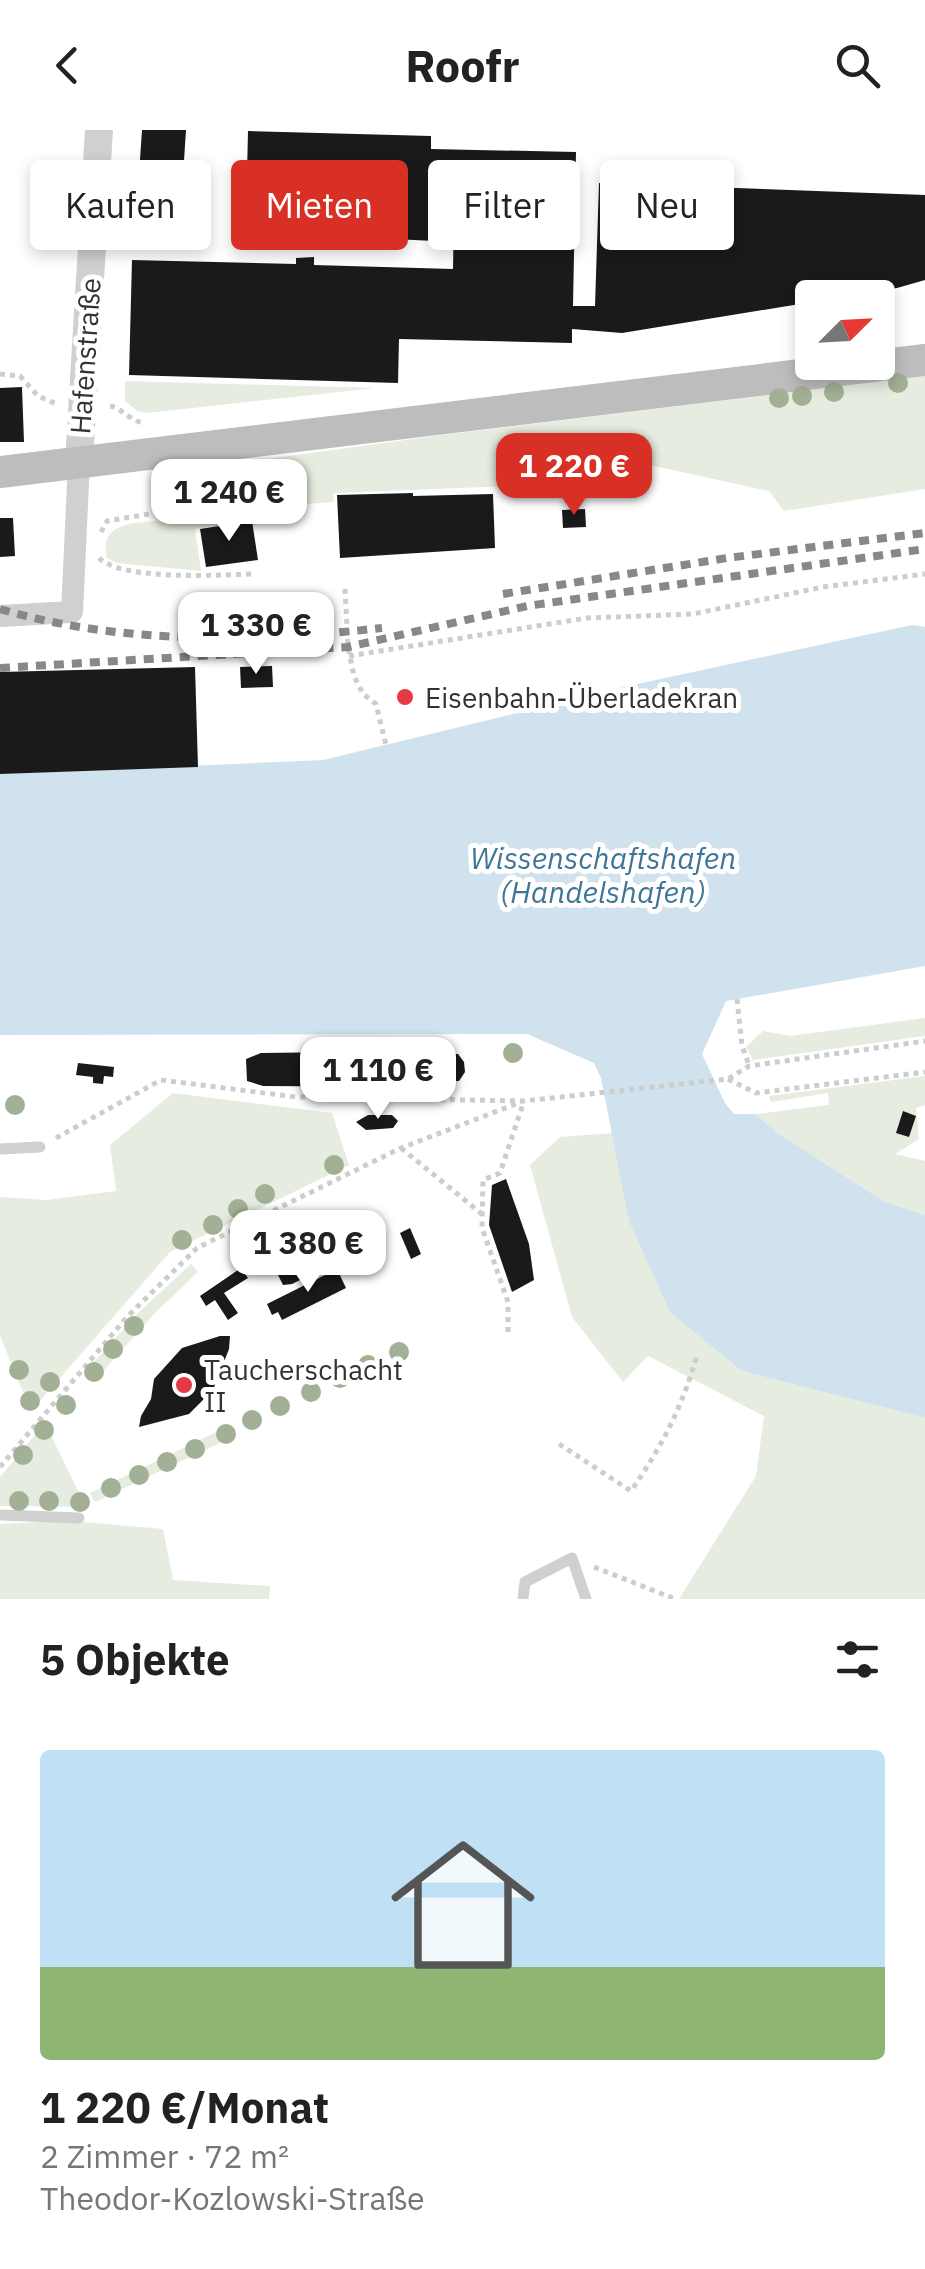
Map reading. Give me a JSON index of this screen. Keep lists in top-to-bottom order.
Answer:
{
  "streets": {
    "street": ["Hafenstraße"]
  },
  "water": ["Wissenschaftshafen (Handelshafen)"],
  "places": ["Eisenbahn-Überladekran", "Taucherschacht II"],
  "north": "top right",
  "page": {
    "header": "Roofr",
    "chip": [
      "Kaufen",
      "Mieten",
      "Filter",
      "Neu"
    ],
    "price": [
      "1 220 €",
      "1 240 €",
      "1 330 €",
      "1 110 €",
      "1 380 €"
    ],
    "heading": "5 Objekte",
    "list": [
      {
        "name": "1 220 €/Monat",
        "note": "2 Zimmer · 72 m² · Theodor-Kozlowski-Straße"
      }
    ]
  }
}
